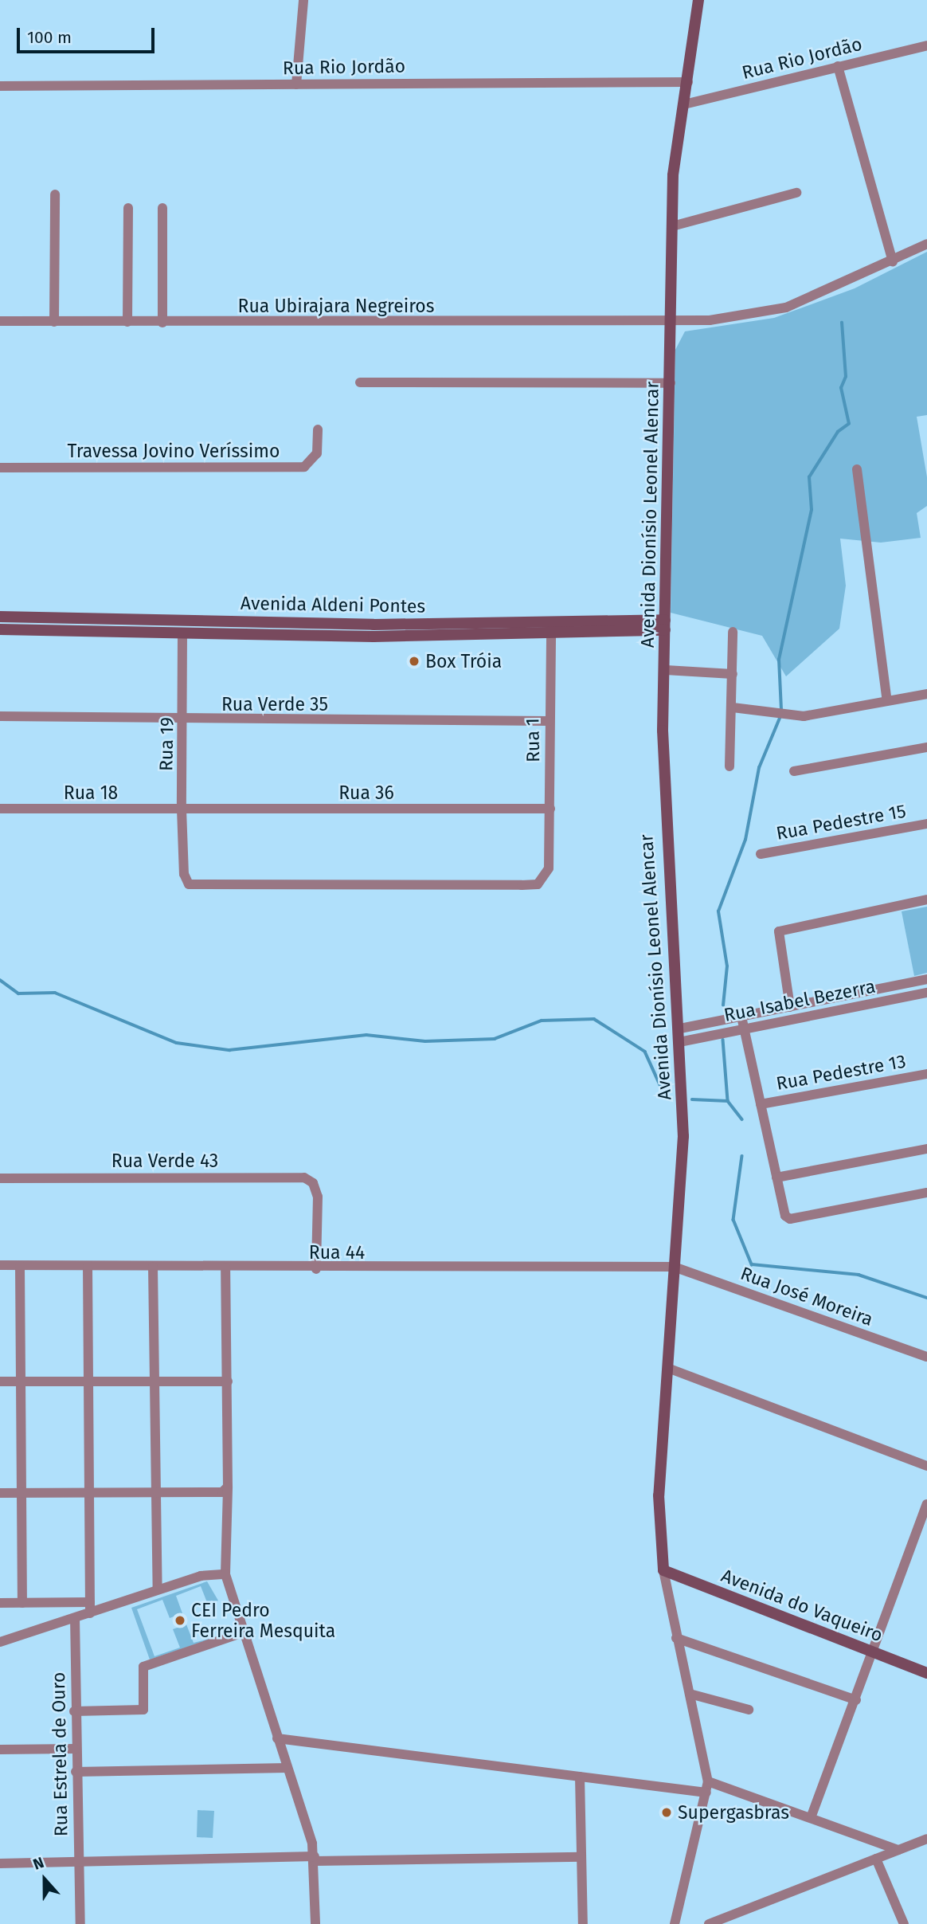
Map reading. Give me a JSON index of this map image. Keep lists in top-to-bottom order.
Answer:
{
  "streets": {
    "main road": ["Avenida Dionísio Leonel Alencar", "Avenida Aldeni Pontes", "Avenida do Vaqueiro"],
    "street": [
      "Rua Rio Jordão",
      "Rua Ubirajara Negreiros",
      "Travessa Jovino Veríssimo",
      "Rua Verde 35",
      "Rua 1",
      "Rua 19",
      "Rua 18",
      "Rua 36",
      "Rua Pedestre 15",
      "Rua Isabel Bezerra",
      "Rua Pedestre 13",
      "Rua Verde 43",
      "Rua 44",
      "Rua José Moreira",
      "Rua Estrela de Ouro"
    ]
  },
  "crossings": [
    ["Rua Rio Jordão", "Avenida Dionísio Leonel Alencar"],
    ["Rua Ubirajara Negreiros", "Avenida Dionísio Leonel Alencar"],
    ["Avenida Dionísio Leonel Alencar", "Avenida Aldeni Pontes"],
    ["Avenida Dionísio Leonel Alencar", "Rua Isabel Bezerra"],
    ["Avenida Dionísio Leonel Alencar", "Rua 44"],
    ["Avenida Dionísio Leonel Alencar", "Rua José Moreira"],
    ["Avenida Dionísio Leonel Alencar", "Avenida do Vaqueiro"],
    ["Avenida Aldeni Pontes", "Rua 1"],
    ["Avenida Aldeni Pontes", "Rua 19"],
    ["Rua Verde 35", "Rua 1"],
    ["Rua Verde 35", "Rua 19"],
    ["Rua 1", "Rua 19"],
    ["Rua 1", "Rua 36"],
    ["Rua 19", "Rua 18"],
    ["Rua 19", "Rua 36"],
    ["Rua 18", "Rua 36"],
    ["Rua Verde 43", "Rua 44"],
    ["Rua 44", "Rua José Moreira"]
  ],
  "places": ["Box Tróia", "CEI Pedro Ferreira Mesquita", "Supergasbras"],
  "scale_bar": "100 m",
  "north": "top"
}
